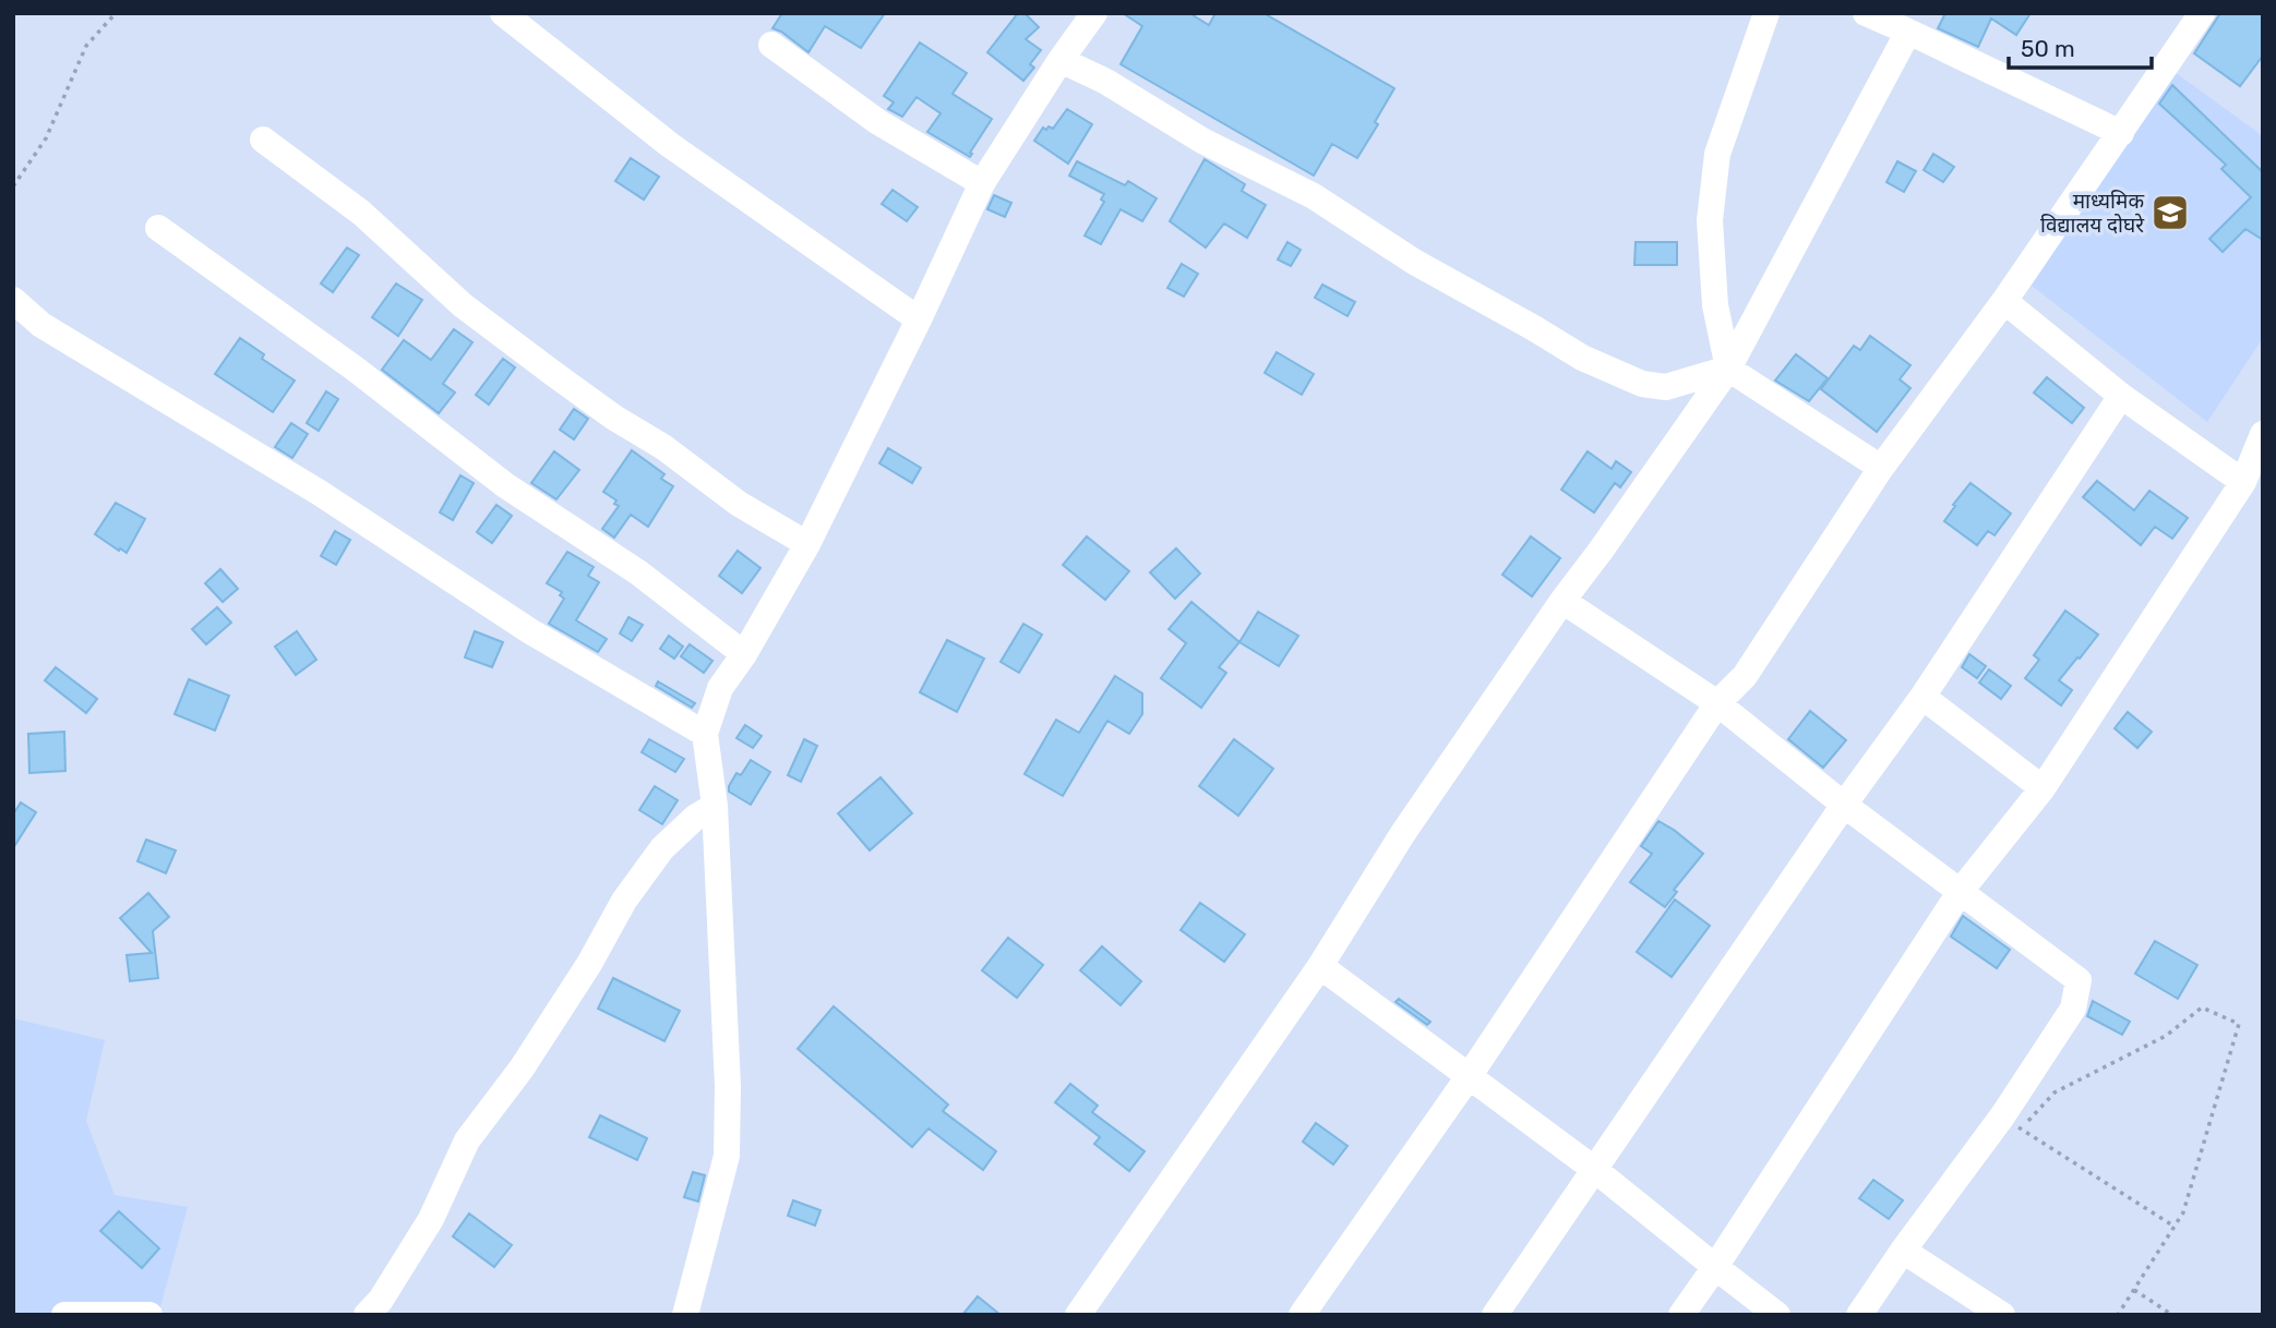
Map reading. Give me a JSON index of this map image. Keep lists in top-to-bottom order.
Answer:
{
  "places": {
    "school or university": ["माध्यमिक विद्यालय दोघरे"]
  },
  "scale_bar": "50 m"
}
